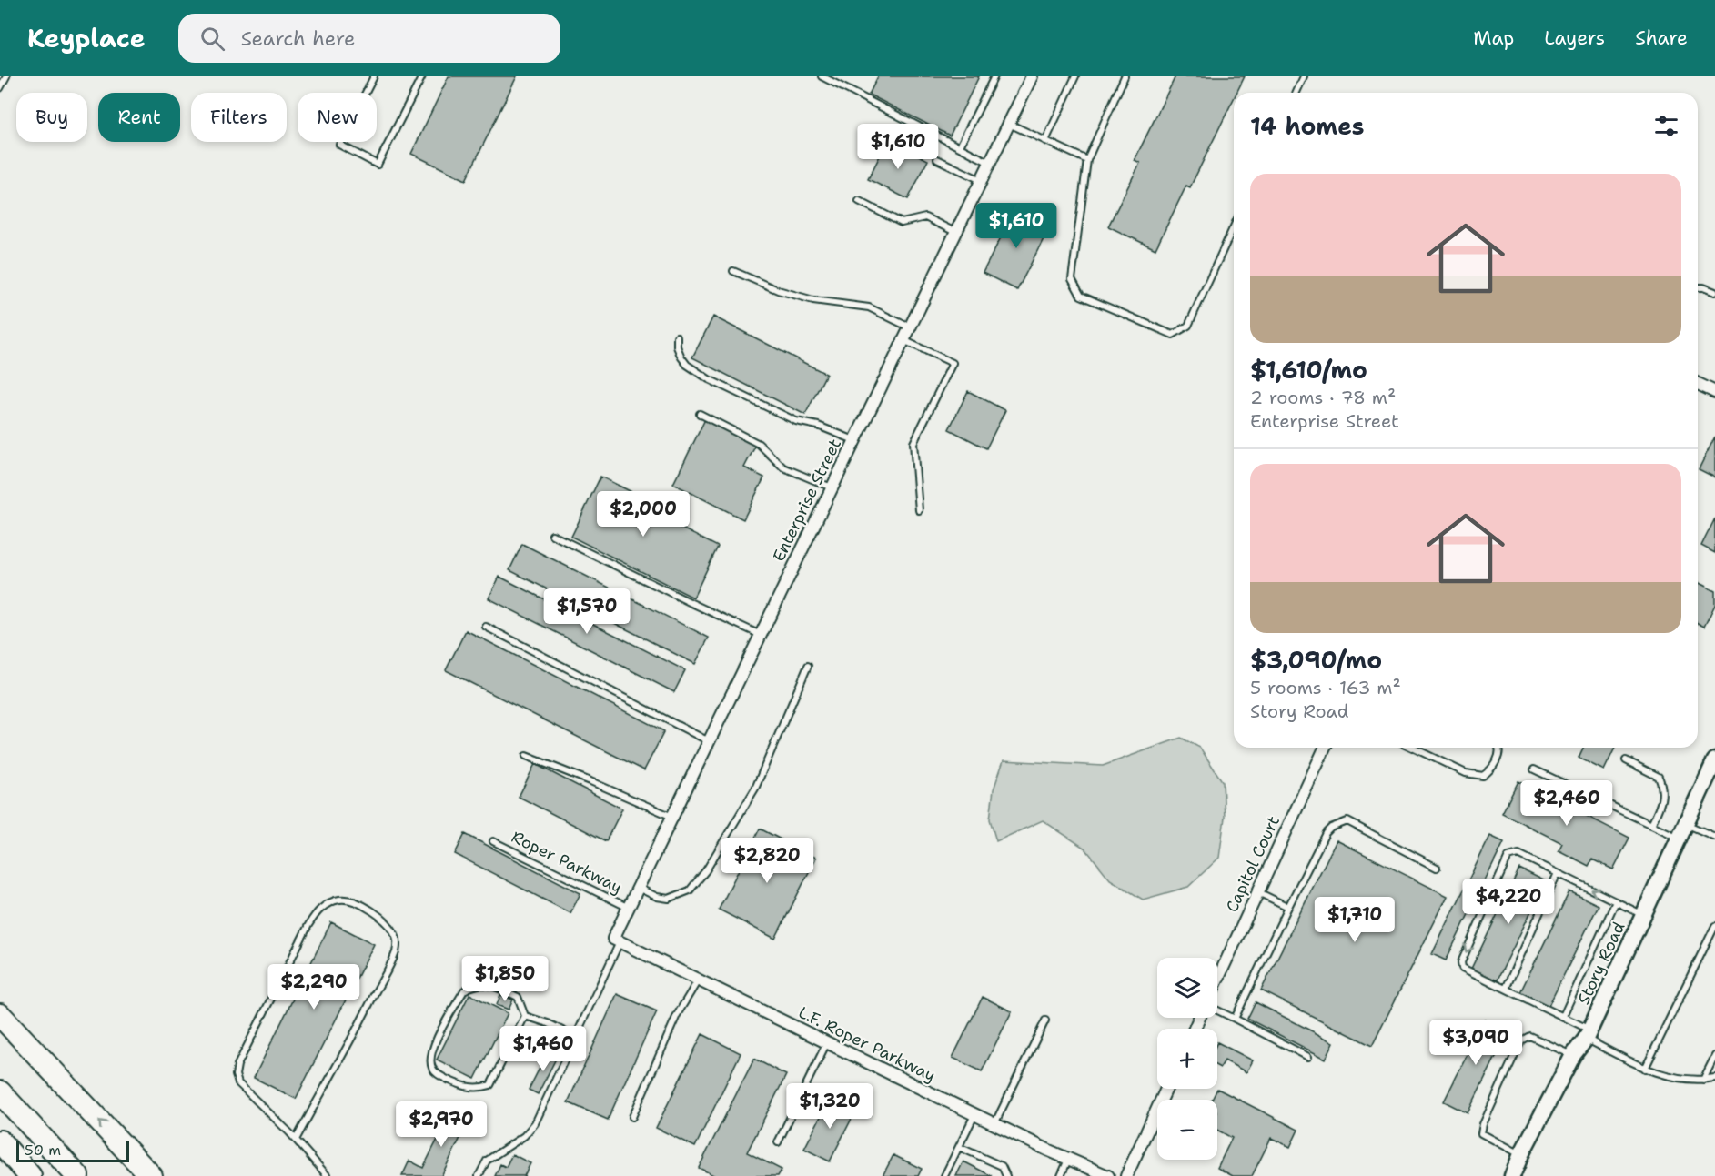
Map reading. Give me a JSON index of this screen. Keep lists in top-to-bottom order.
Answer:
{
  "streets": {
    "street": [
      "Enterprise Street",
      "Capitol Court",
      "Story Road",
      "L.F. Roper Parkway"
    ],
    "lane": ["Roper Parkway"]
  },
  "crossings": [
    ["Enterprise Street", "Roper Parkway"],
    ["Enterprise Street", "L.F. Roper Parkway"]
  ],
  "scale_bar": "50 m",
  "page": {
    "header": "Keyplace",
    "search": "Search here",
    "nav": ["Map", "Layers", "Share"],
    "chip": [
      "Buy",
      "Rent",
      "Filters",
      "New"
    ],
    "heading": "14 homes",
    "price": [
      "$1,610",
      "$1,610",
      "$2,000",
      "$1,570",
      "$2,460",
      "$2,820",
      "$4,220",
      "$1,710",
      "$1,850",
      "$2,290",
      "$3,090",
      "$1,460",
      "$1,320",
      "$2,970"
    ],
    "list": [
      {
        "name": "$1,610/mo",
        "note": "2 rooms · 78 m² · Enterprise Street"
      },
      {
        "name": "$3,090/mo",
        "note": "5 rooms · 163 m² · Story Road"
      }
    ],
    "map_buttons": ["+", "−"],
    "scale": "50 m"
  }
}
